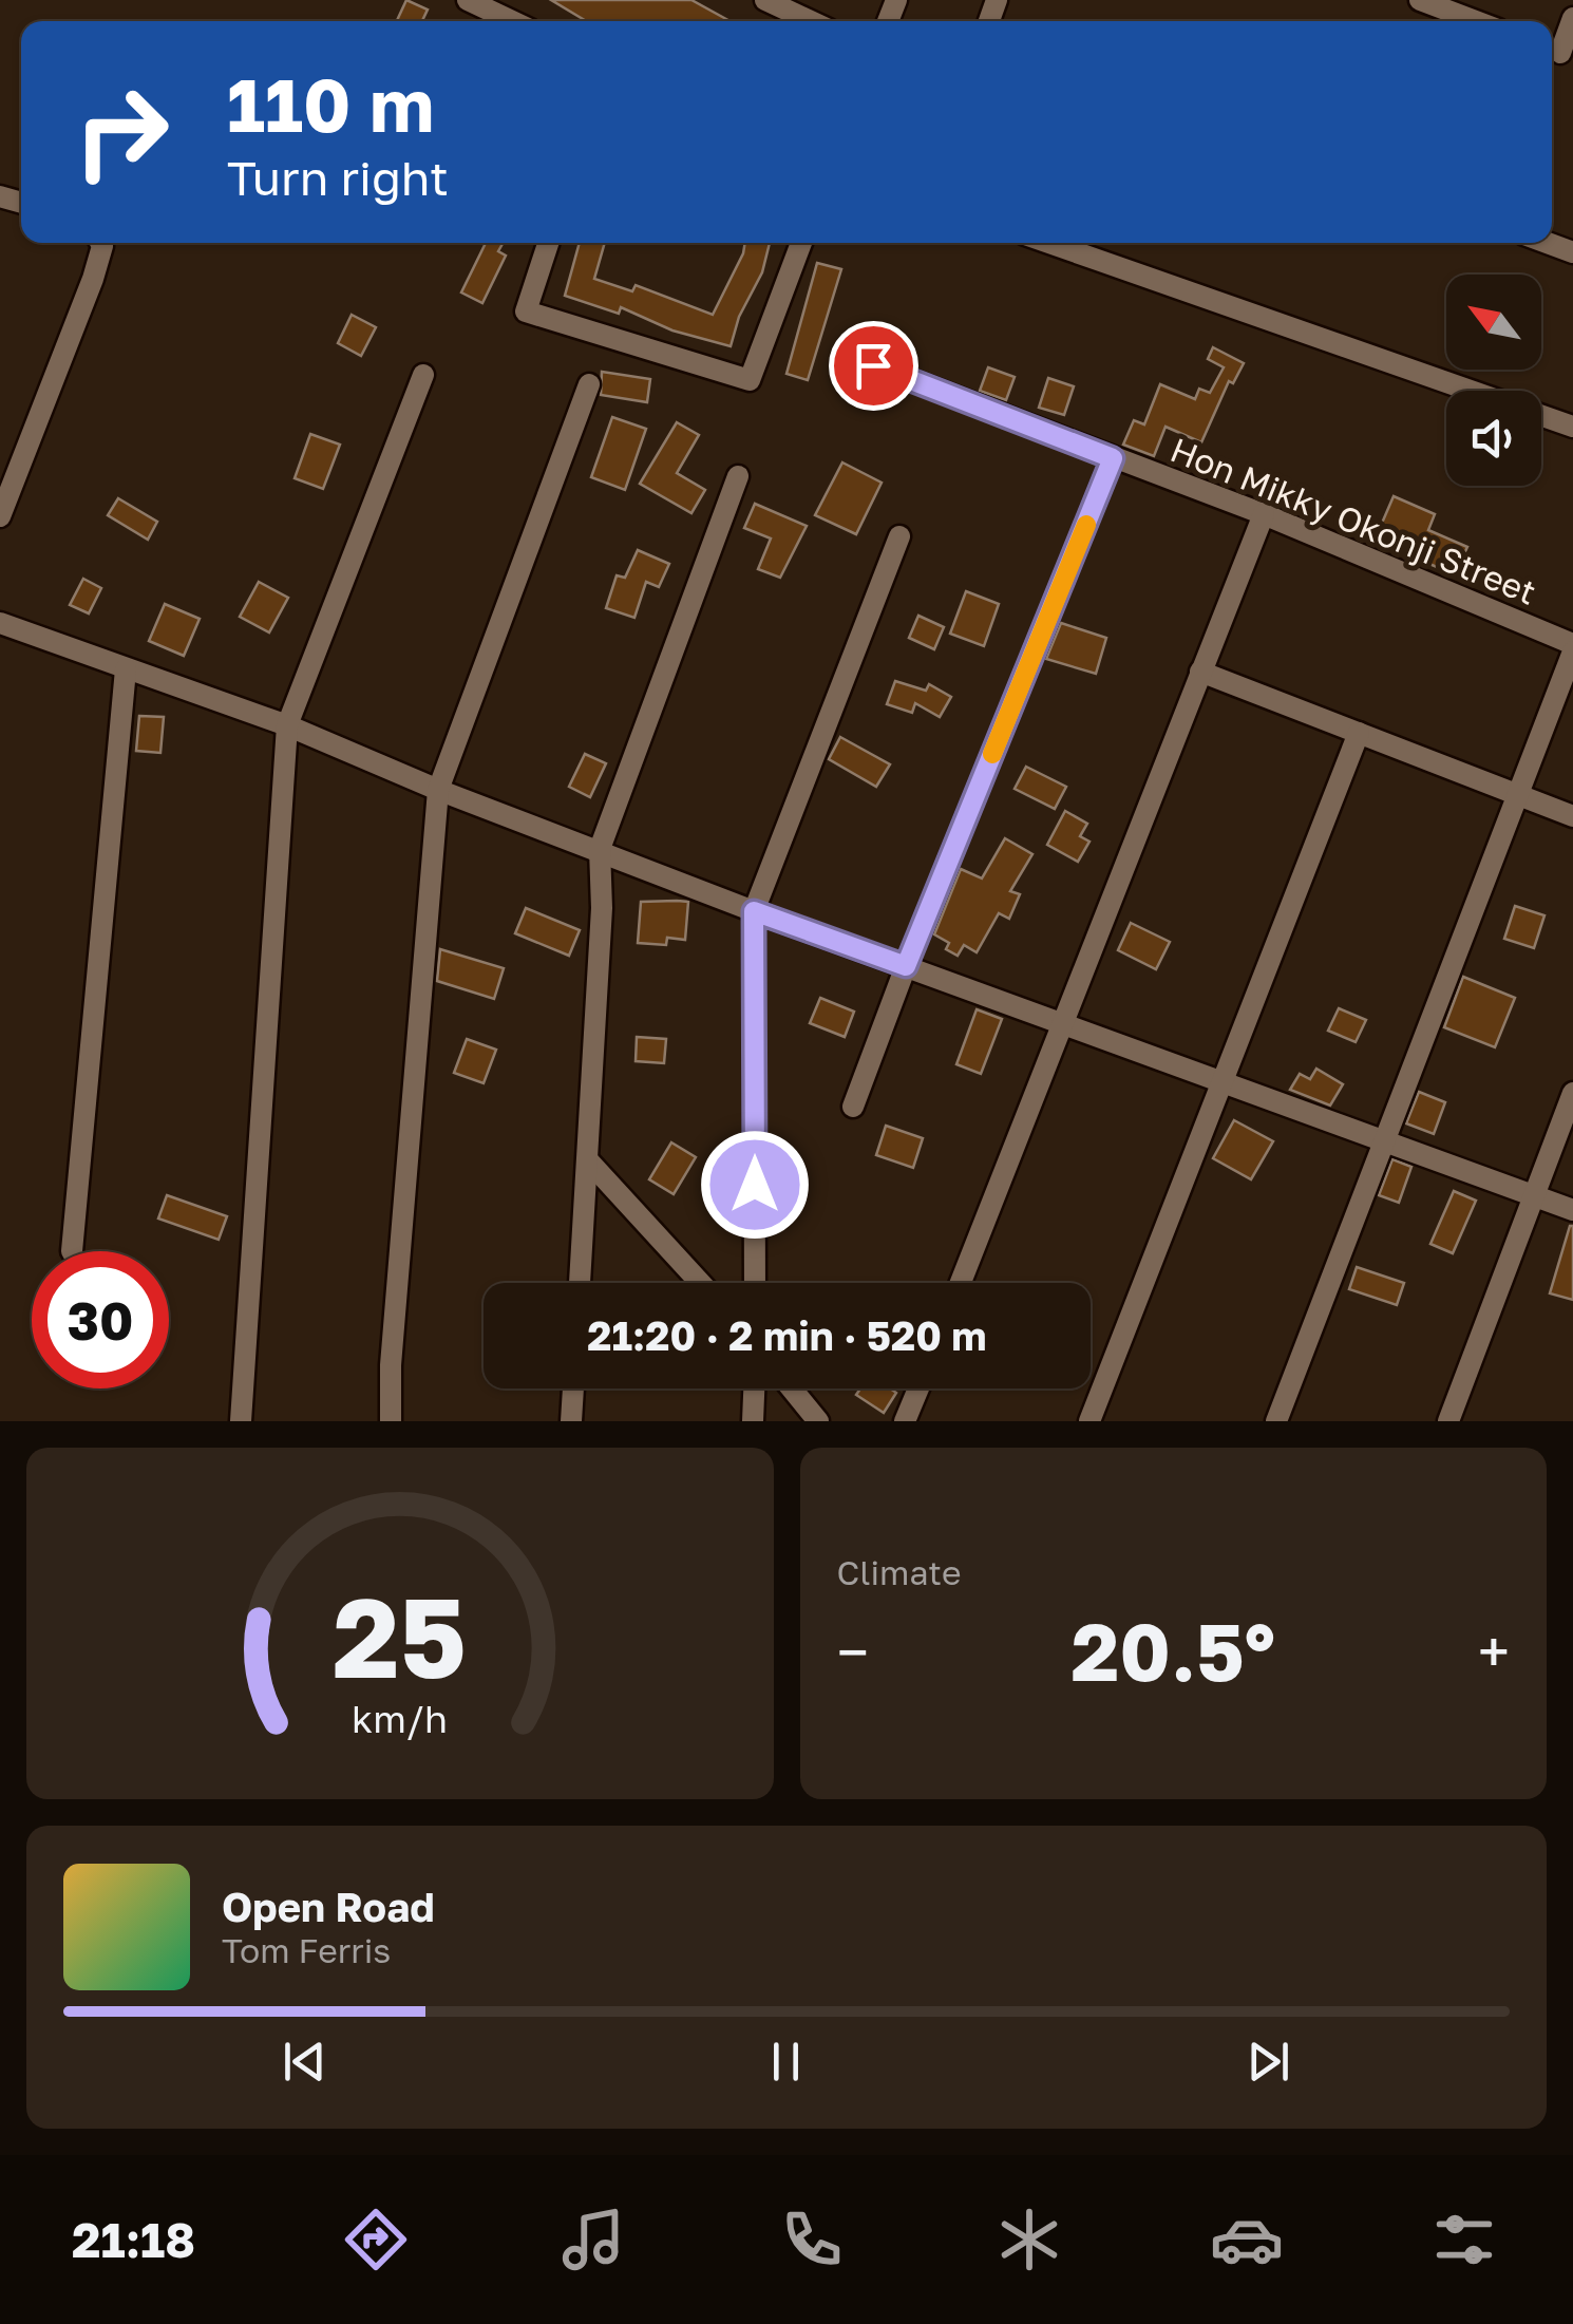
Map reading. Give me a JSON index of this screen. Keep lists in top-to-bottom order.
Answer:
{
  "streets": {
    "street": ["Hon Mikky Okonji Street"]
  },
  "north": "top left",
  "page": {
    "turn": ["110 m", "Turn right"],
    "limit": "30",
    "trip": "21:20 · 2 min · 520 m",
    "tile": "Climate",
    "heat": ["−", "20.5°", "+"],
    "song": ["Open Road", "Tom Ferris"],
    "tabs": "21:18",
    "gauge": ["25", "km/h"]
  }
}
